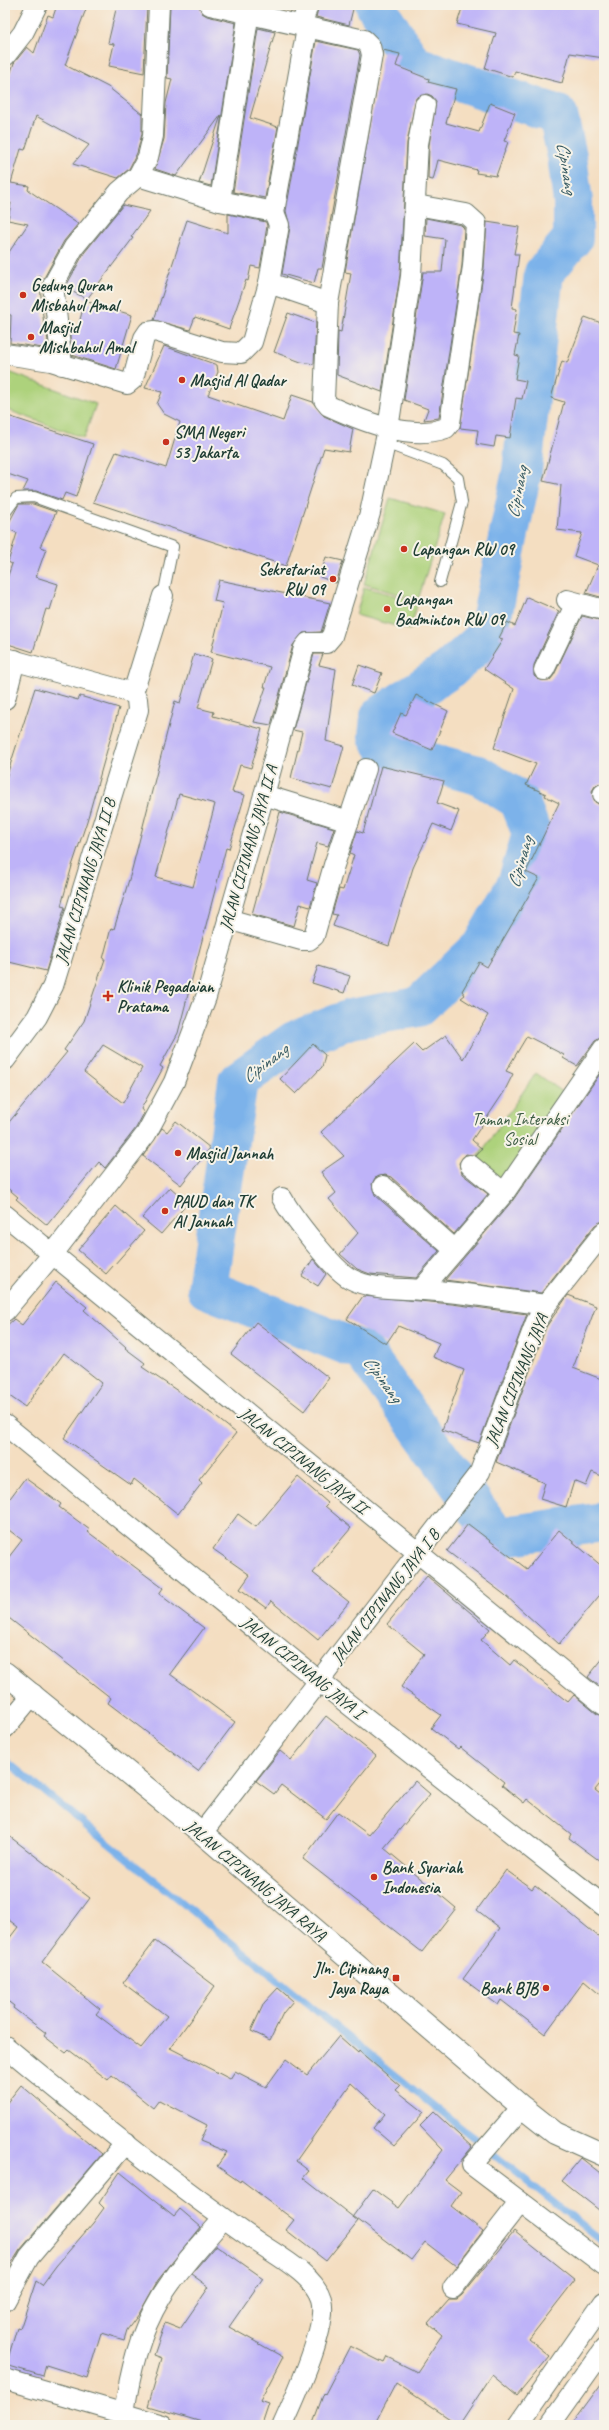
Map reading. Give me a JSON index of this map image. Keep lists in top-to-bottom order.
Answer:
{
  "streets": {
    "main road": ["JALAN CIPINANG JAYA RAYA"],
    "street": [
      "JALAN CIPINANG JAYA II A",
      "JALAN CIPINANG JAYA II B",
      "JALAN CIPINANG JAYA",
      "JALAN CIPINANG JAYA II",
      "JALAN CIPINANG JAYA I B",
      "JALAN CIPINANG JAYA I"
    ]
  },
  "crossings": [
    ["JALAN CIPINANG JAYA II A", "JALAN CIPINANG JAYA II"],
    ["JALAN CIPINANG JAYA", "JALAN CIPINANG JAYA I B"],
    ["JALAN CIPINANG JAYA II", "JALAN CIPINANG JAYA I B"],
    ["JALAN CIPINANG JAYA I B", "JALAN CIPINANG JAYA I"],
    ["JALAN CIPINANG JAYA I B", "JALAN CIPINANG JAYA RAYA"]
  ],
  "water": ["Cipinang"],
  "parks": ["Taman Interaksi Sosial"],
  "places": {
    "other": [
      "Gedung Quran Misbahul Amal",
      "Masjid Mishbahul Amal",
      "Masjid Al Qadar",
      "SMA Negeri 53 Jakarta",
      "Lapangan RW 09",
      "Sekretariat RW 09",
      "Lapangan Badminton RW 09",
      "Masjid Jannah",
      "PAUD dan TK Al Jannah",
      "Bank Syariah Indonesia",
      "Bank BJB"
    ],
    "health": ["Klinik Pegadaian Pratama"],
    "transit": ["Jln. Cipinang Jaya Raya"]
  }
}
